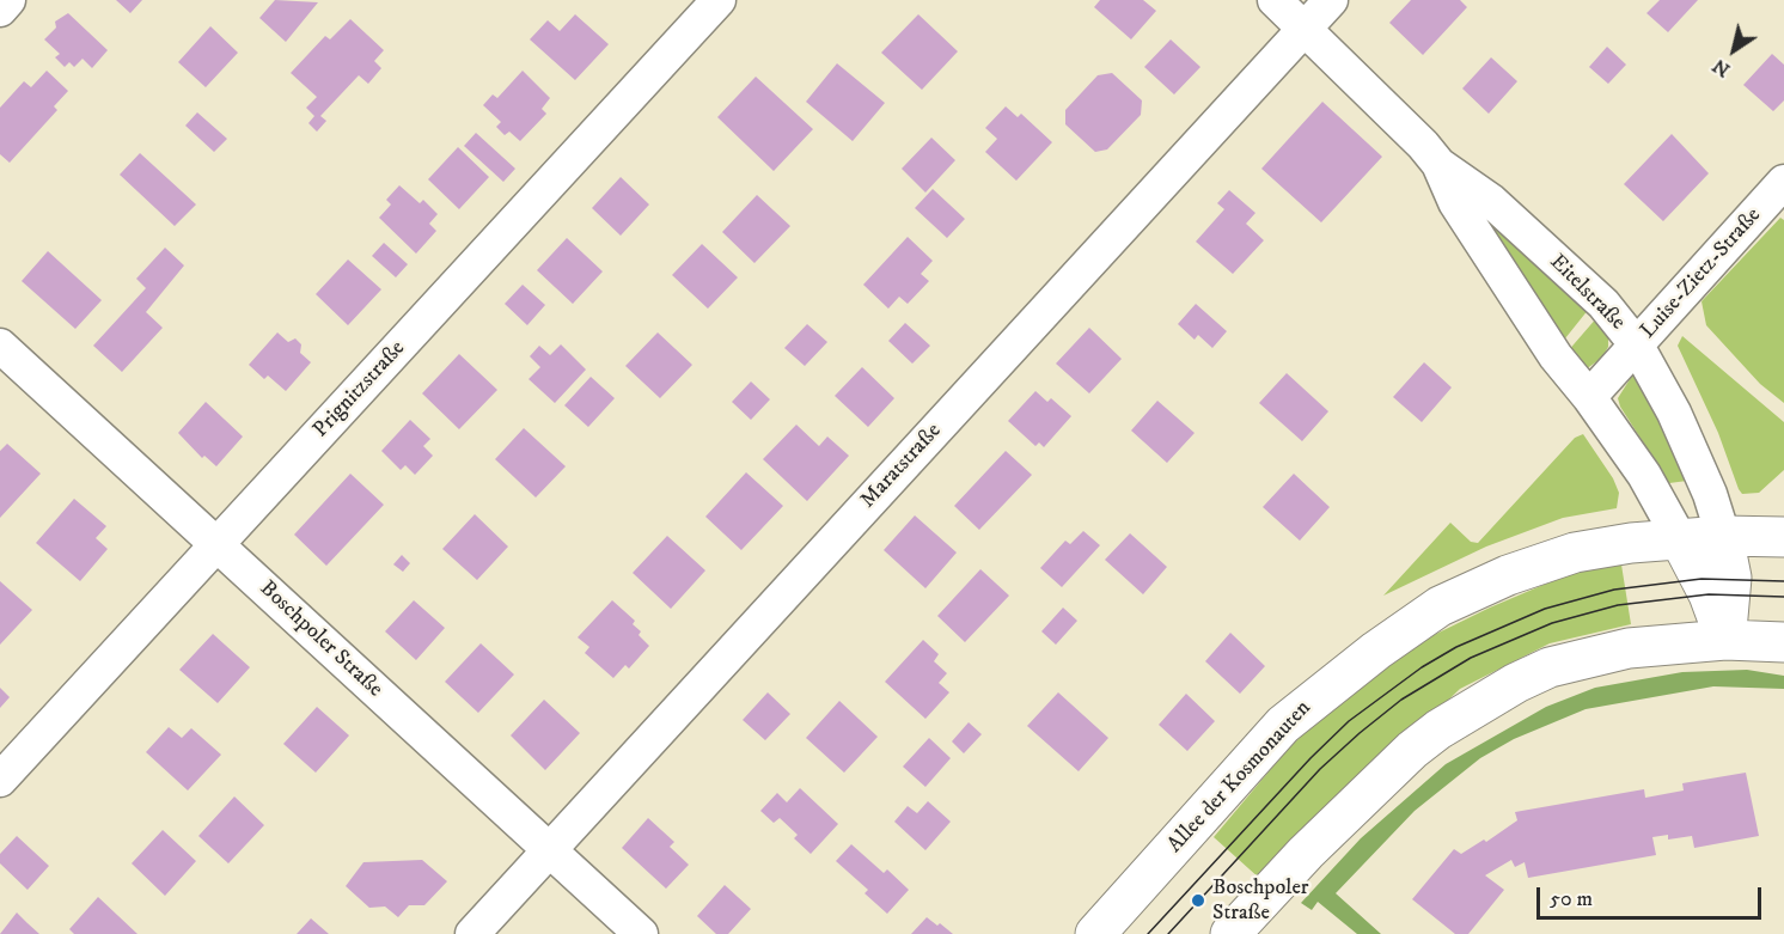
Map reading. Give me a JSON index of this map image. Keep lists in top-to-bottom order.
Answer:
{
  "streets": {
    "main road": ["Allee der Kosmonauten"],
    "street": [
      "Luise-Zietz-Straße",
      "Eitelstraße",
      "Prignitzstraße",
      "Maratstraße",
      "Boschpoler Straße"
    ]
  },
  "crossings": [
    ["Luise-Zietz-Straße", "Eitelstraße"],
    ["Eitelstraße", "Maratstraße"],
    ["Eitelstraße", "Allee der Kosmonauten"],
    ["Prignitzstraße", "Boschpoler Straße"],
    ["Maratstraße", "Boschpoler Straße"]
  ],
  "places": ["Boschpoler Straße"],
  "scale_bar": "50 m",
  "north": "bottom left"
}
